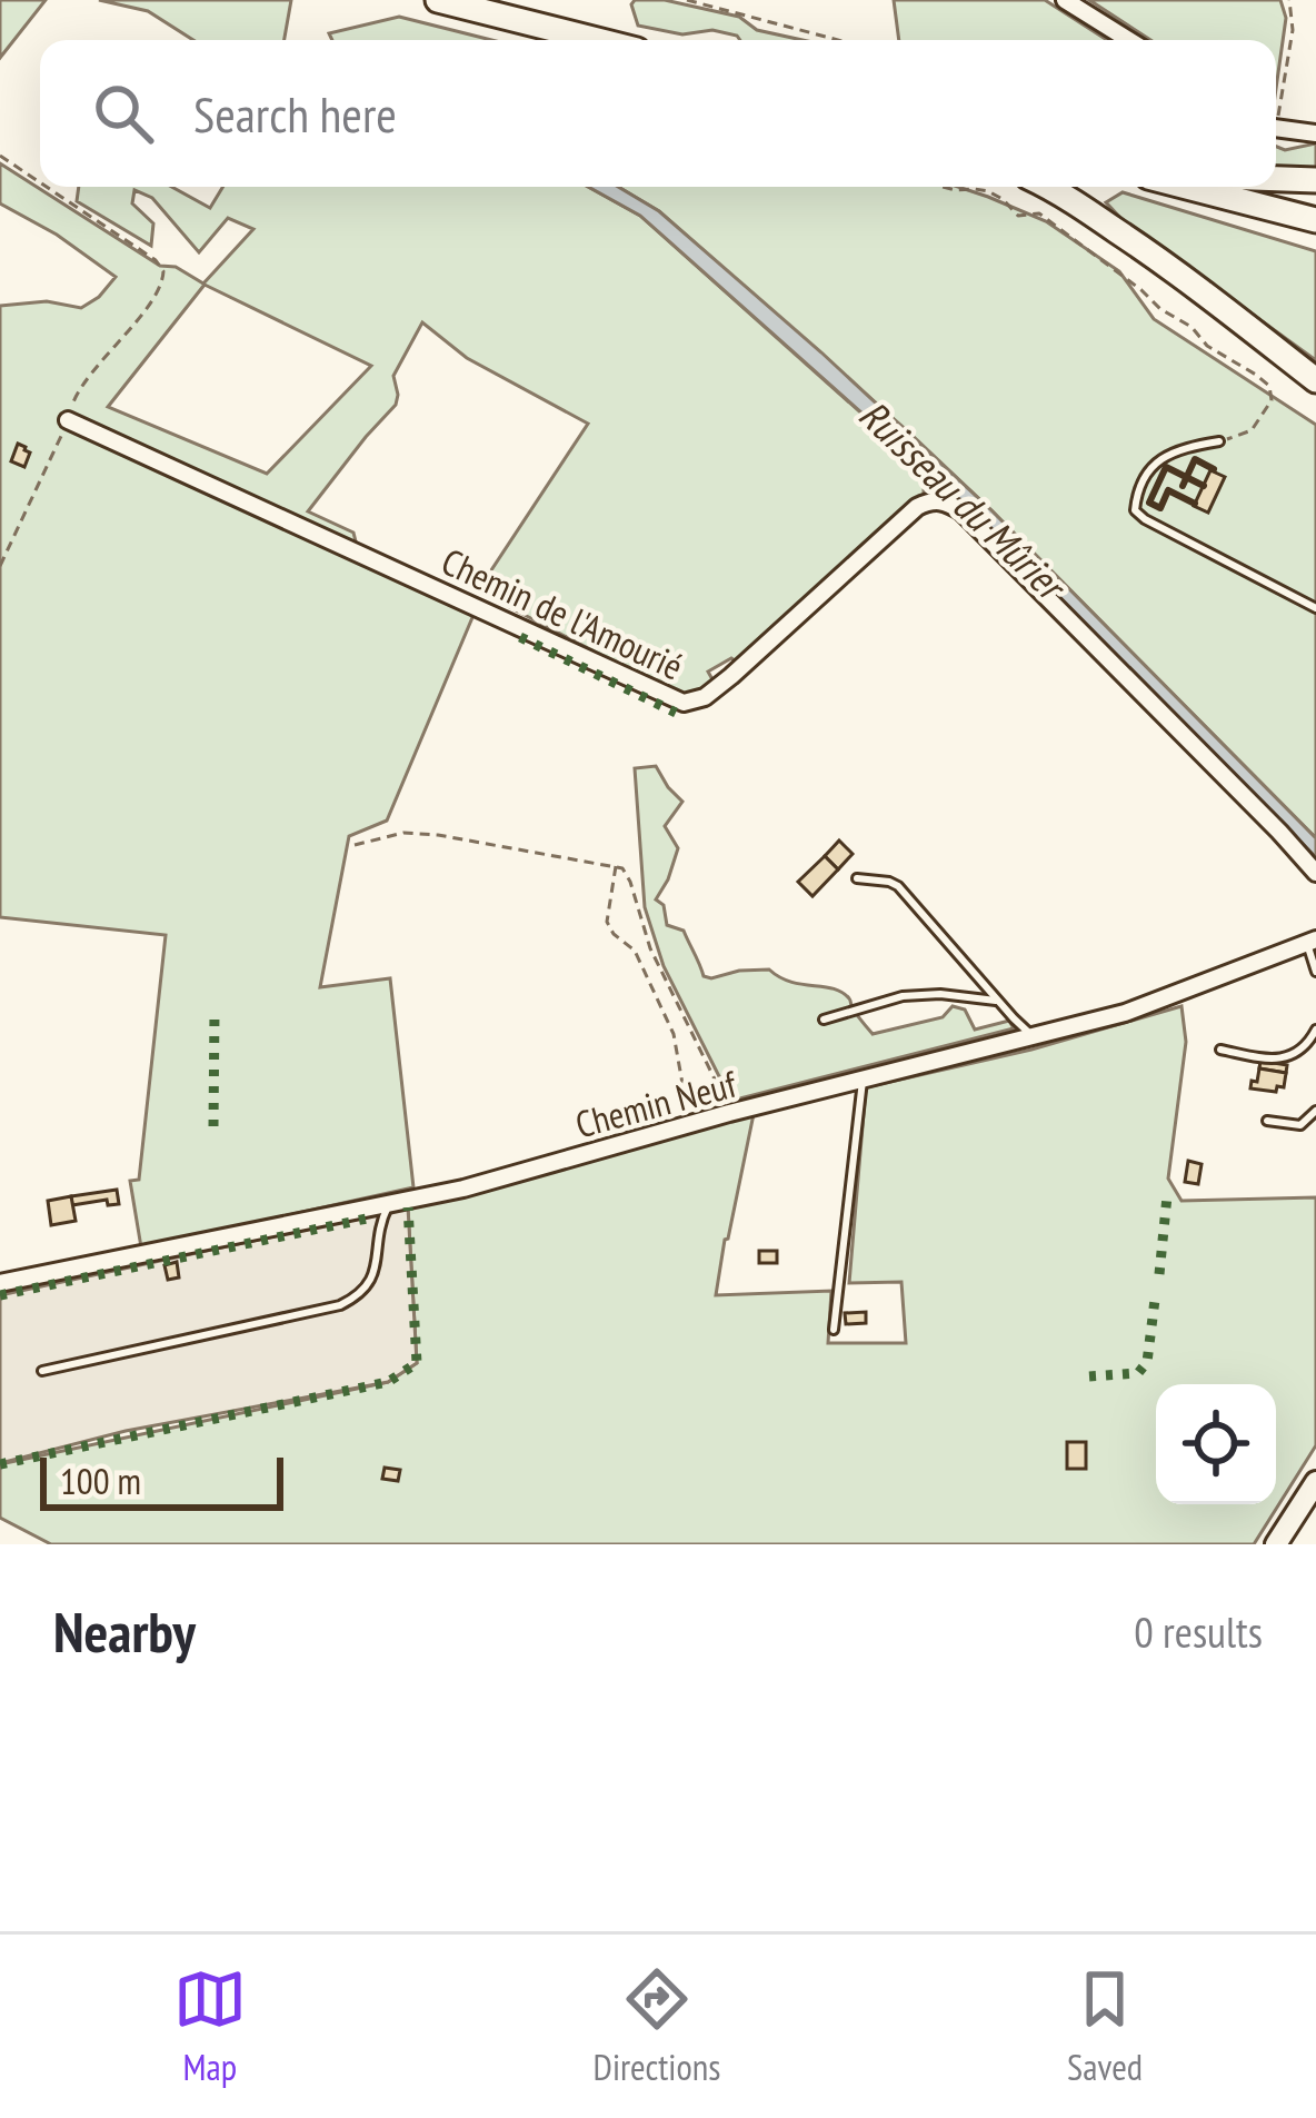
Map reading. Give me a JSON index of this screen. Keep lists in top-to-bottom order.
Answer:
{
  "streets": {
    "street": ["Chemin de l'Amourié", "Chemin Neuf"]
  },
  "water": ["Ruisseau du Mûrier"],
  "scale_bar": "100 m",
  "page": {
    "search": "Search here",
    "scale": "100 m",
    "heading": ["Nearby", "0 results"],
    "nav": ["Map", "Directions", "Saved"]
  }
}
